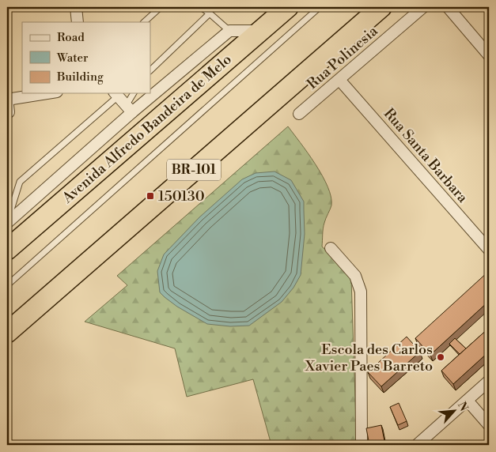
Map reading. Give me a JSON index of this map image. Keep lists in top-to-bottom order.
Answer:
{
  "streets": {
    "highway": ["Avenida Alfredo Bandeira de Melo", "BR-101"],
    "street": ["Rua Polinesia", "Rua Santa Barbara"]
  },
  "crossings": [
    ["Rua Polinesia", "Rua Santa Barbara"]
  ],
  "places": {
    "transit": ["150130"],
    "other": ["Escola des Carlos Xavier Paes Barreto"]
  },
  "legend": ["Road", "Water", "Building"],
  "north": "top right"
}
